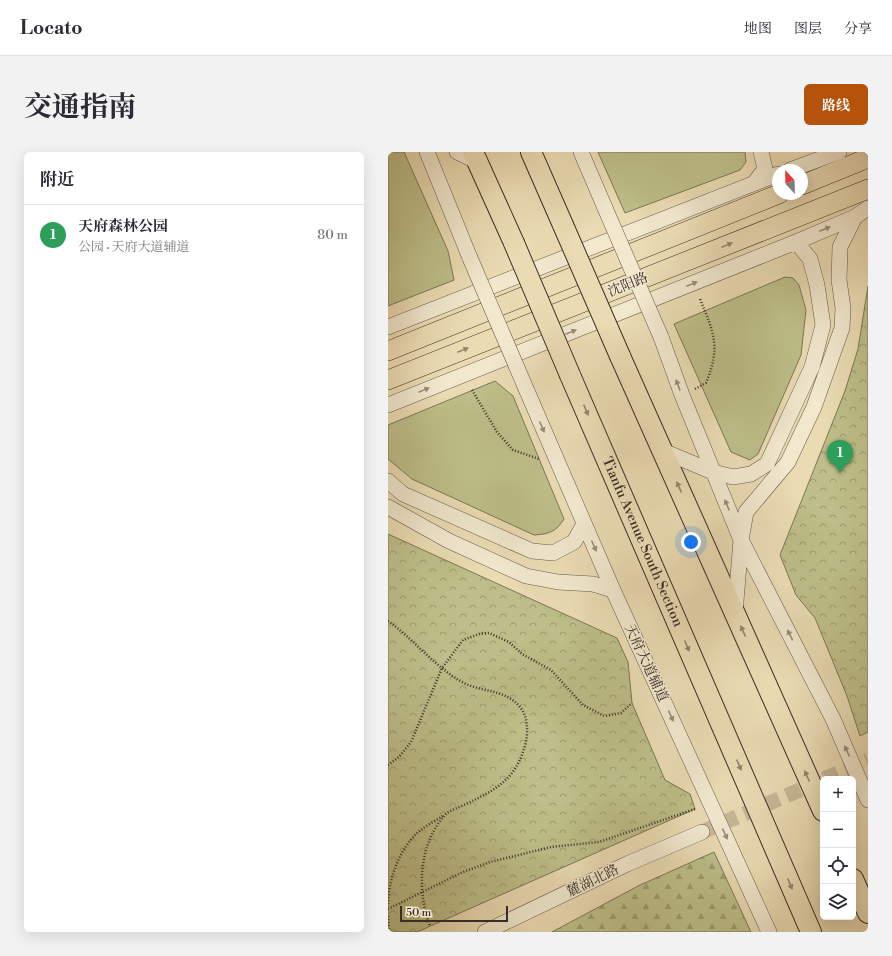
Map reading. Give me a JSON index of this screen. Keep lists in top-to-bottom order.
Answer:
{
  "streets": {
    "highway": ["Tianfu Avenue South Section"],
    "main road": ["沈阳路"],
    "street": ["天府大道辅道", "麓湖北路"]
  },
  "one_way": ["天府大道辅道"],
  "scale_bar": "50 m",
  "north": "top",
  "page": {
    "header": "Locato",
    "nav": ["地图", "图层", "分享"],
    "title": "交通指南",
    "buttons": "路线",
    "heading": "附近",
    "list": [
      {
        "mark": "1",
        "name": "天府森林公园",
        "note": "公园 · 天府大道辅道",
        "value": "80 m"
      }
    ],
    "pins": "1",
    "map_buttons": ["+", "−"],
    "scale": "50 m"
  }
}
